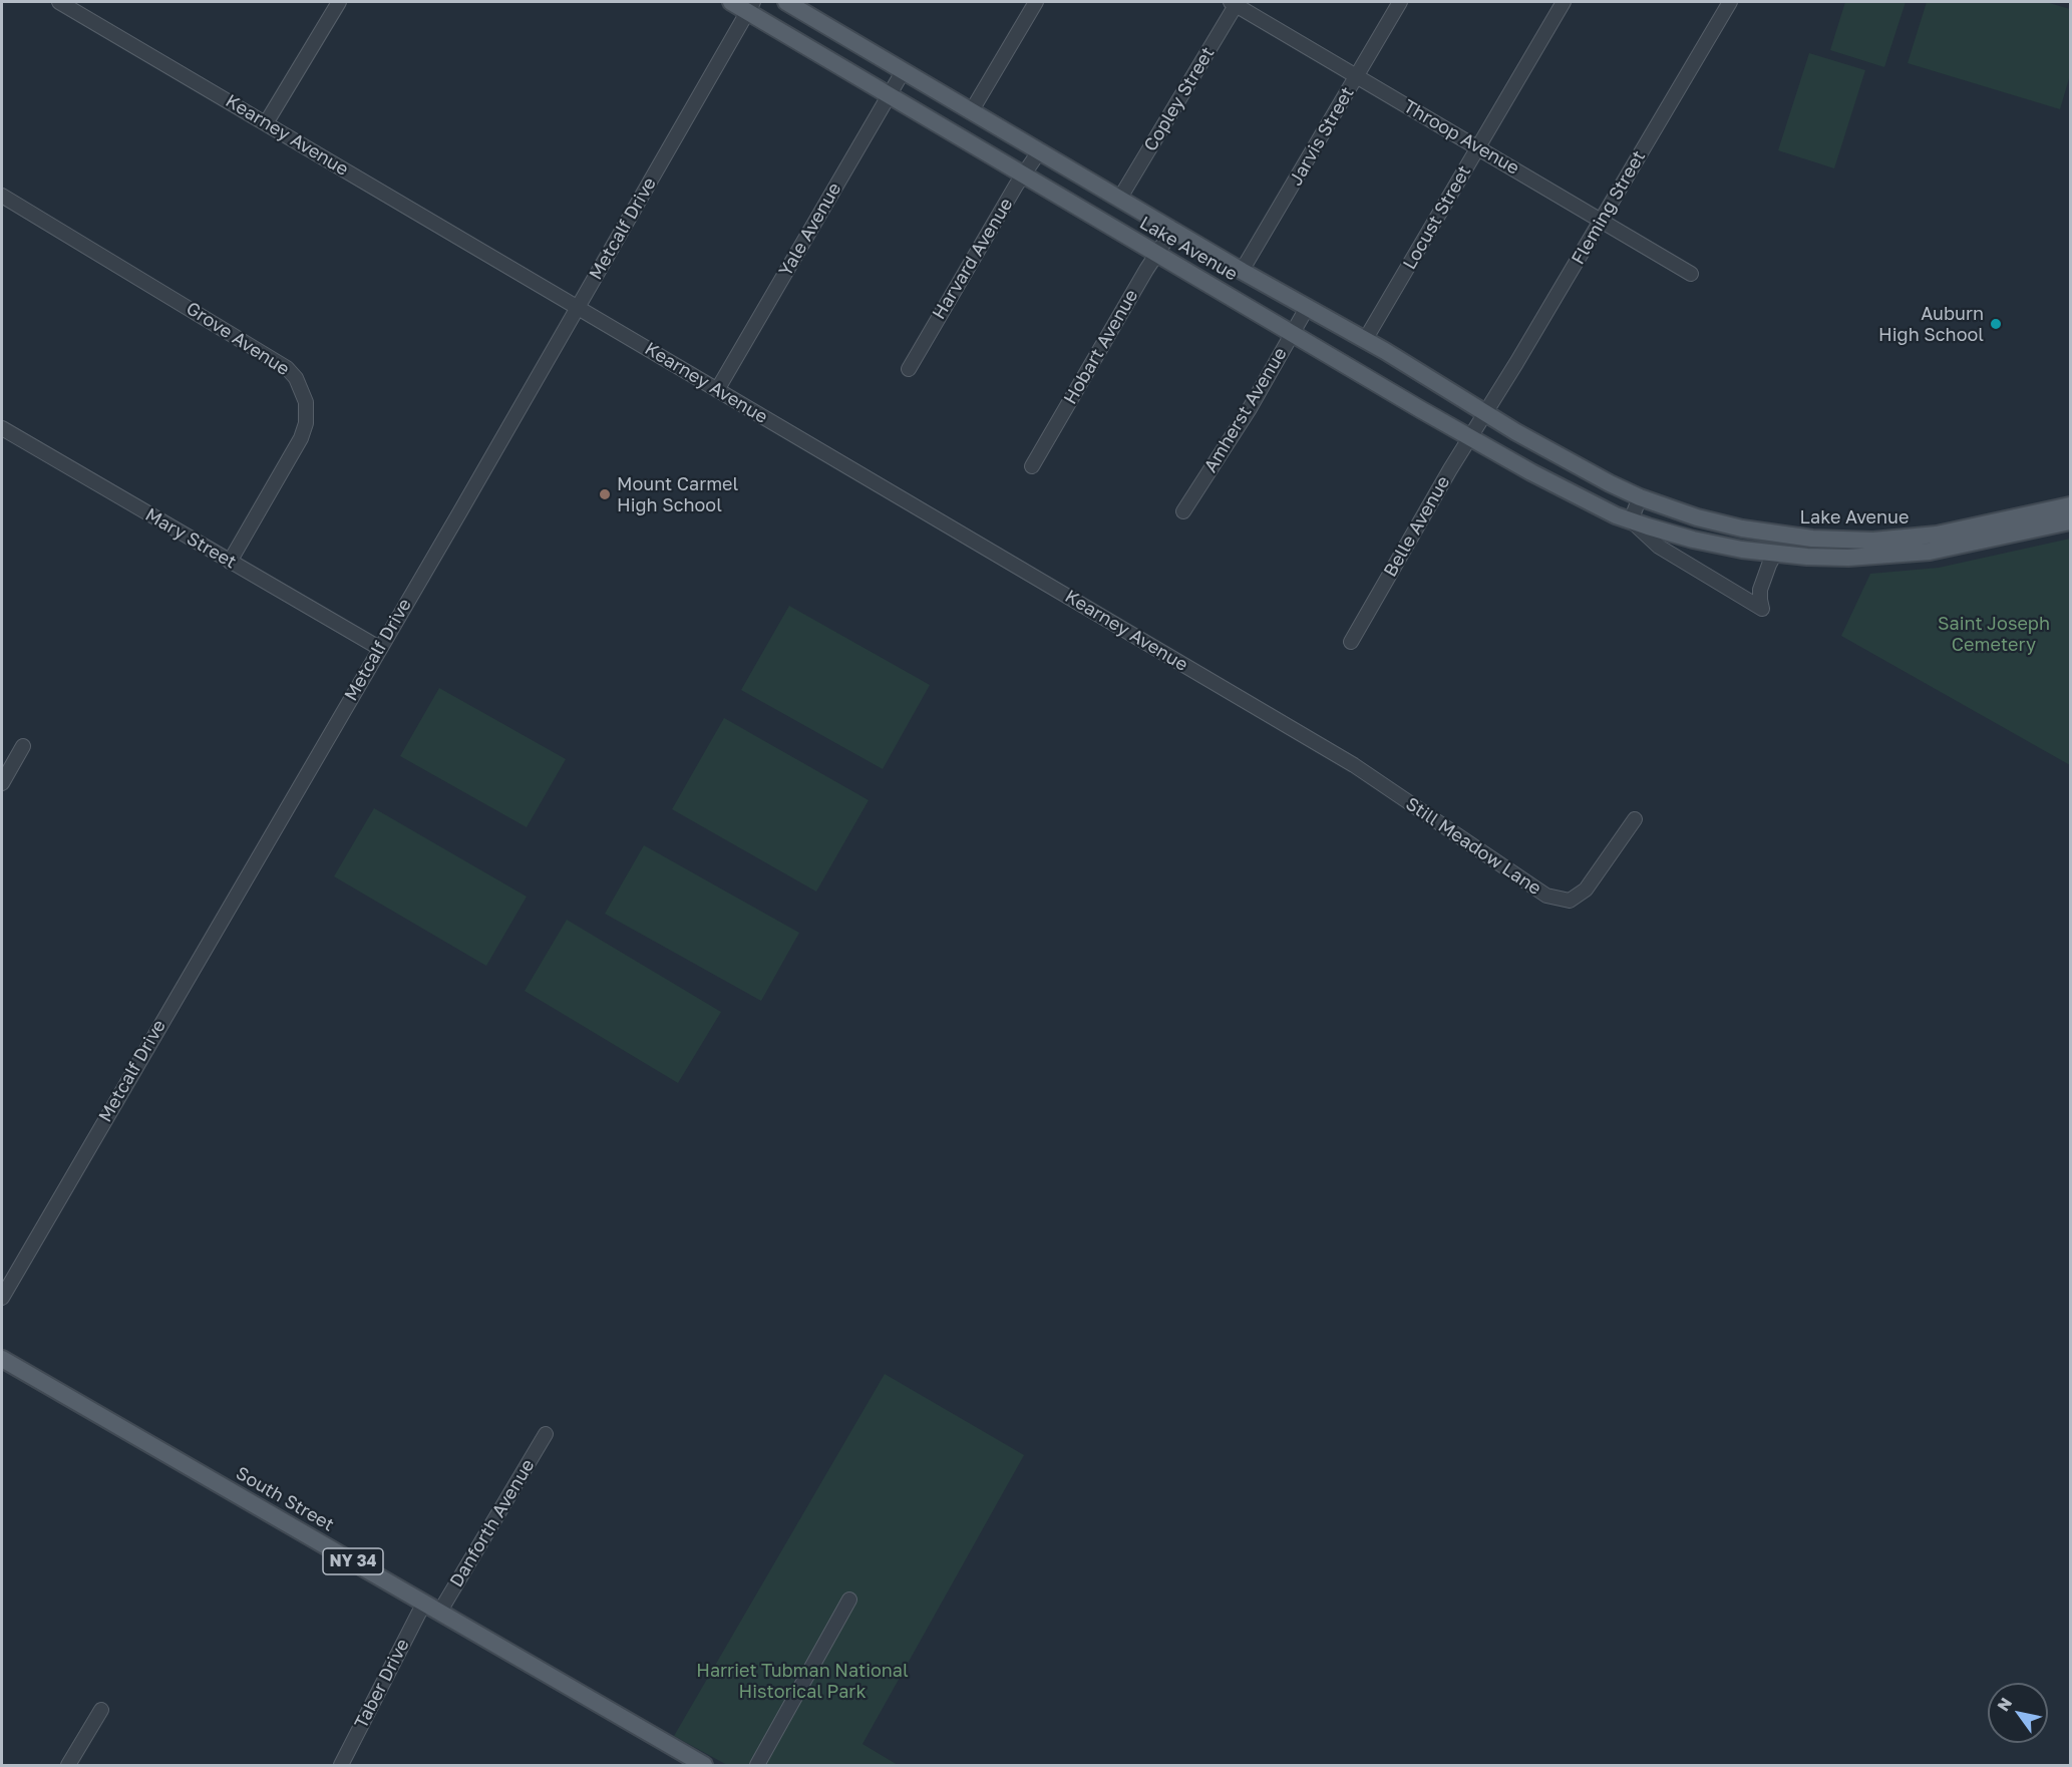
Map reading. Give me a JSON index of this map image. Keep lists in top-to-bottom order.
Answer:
{
  "streets": {
    "main road": ["Lake Avenue", "South Street", "NY 34"],
    "street": [
      "Copley Street",
      "Kearney Avenue",
      "Jarvis Street",
      "Throop Avenue",
      "Fleming Street",
      "Locust Street",
      "Metcalf Drive",
      "Yale Avenue",
      "Harvard Avenue",
      "Grove Avenue",
      "Hobart Avenue",
      "Amherst Avenue",
      "Belle Avenue",
      "Mary Street",
      "Still Meadow Lane",
      "Danforth Avenue",
      "Taber Drive"
    ]
  },
  "crossings": [
    ["Copley Street", "Throop Avenue"],
    ["Copley Street", "Lake Avenue"],
    ["Kearney Avenue", "Metcalf Drive"],
    ["Kearney Avenue", "Yale Avenue"],
    ["Kearney Avenue", "Still Meadow Lane"],
    ["Jarvis Street", "Throop Avenue"],
    ["Jarvis Street", "Lake Avenue"],
    ["Throop Avenue", "Fleming Street"],
    ["Throop Avenue", "Locust Street"],
    ["Fleming Street", "Lake Avenue"],
    ["Fleming Street", "Belle Avenue"],
    ["Locust Street", "Lake Avenue"],
    ["Metcalf Drive", "Lake Avenue"],
    ["Metcalf Drive", "Mary Street"],
    ["Yale Avenue", "Lake Avenue"],
    ["Lake Avenue", "Harvard Avenue"],
    ["Lake Avenue", "Hobart Avenue"],
    ["Lake Avenue", "Amherst Avenue"],
    ["Lake Avenue", "Belle Avenue"],
    ["Grove Avenue", "Mary Street"],
    ["South Street", "Danforth Avenue"],
    ["South Street", "Taber Drive"]
  ],
  "parks": ["Saint Joseph Cemetery", "Harriet Tubman National Historical Park"],
  "places": ["Auburn High School", "Mount Carmel High School"],
  "north": "top left"
}
